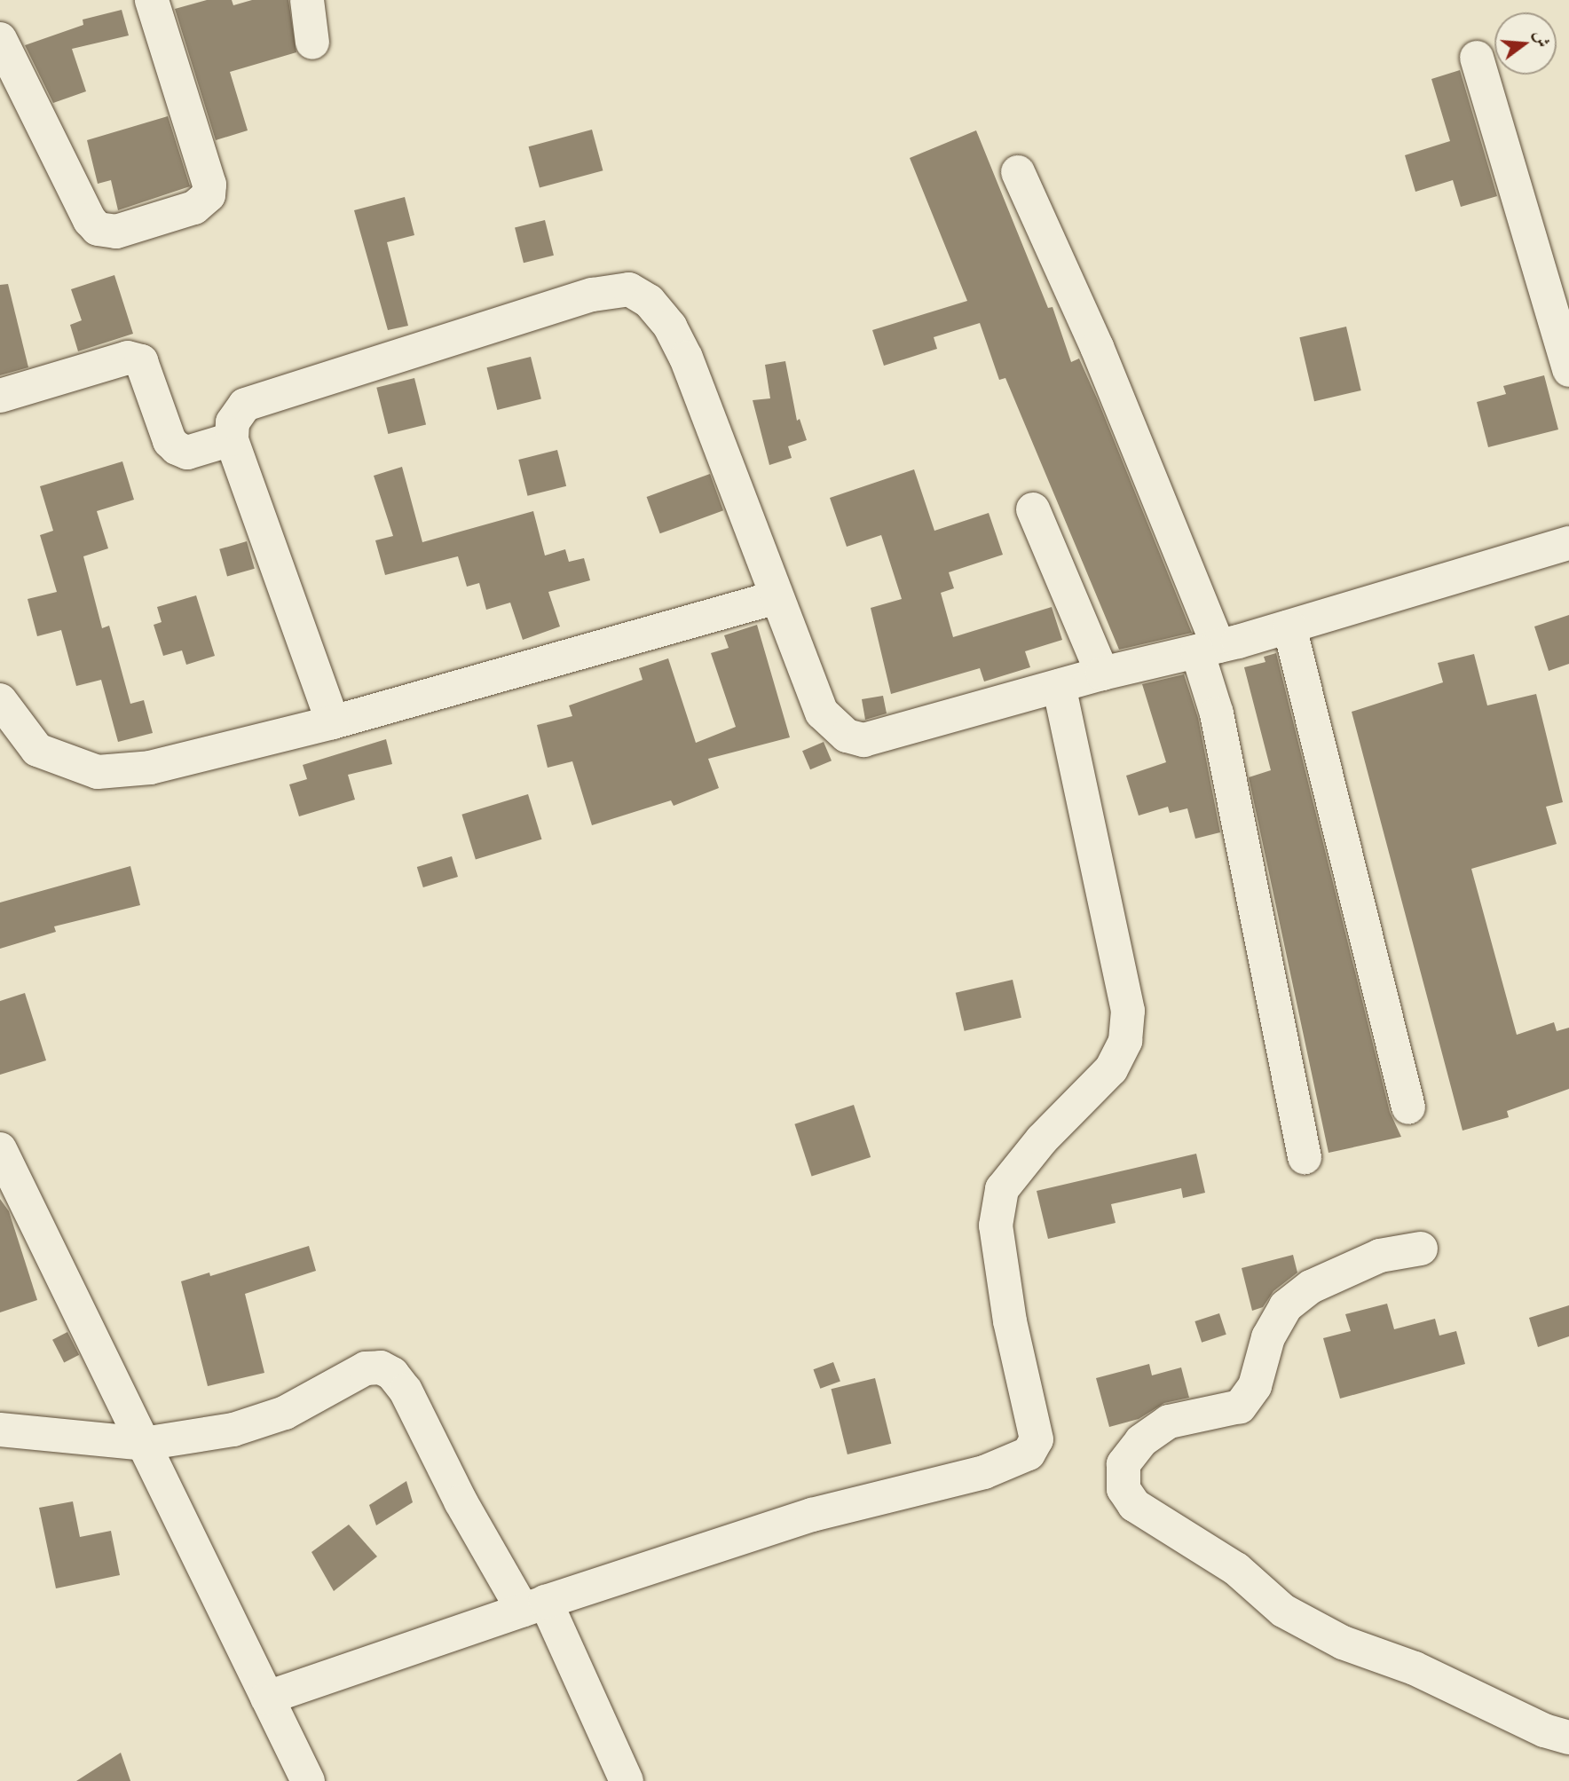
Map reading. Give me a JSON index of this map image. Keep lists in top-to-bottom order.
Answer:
{
  "north": "right"
}
